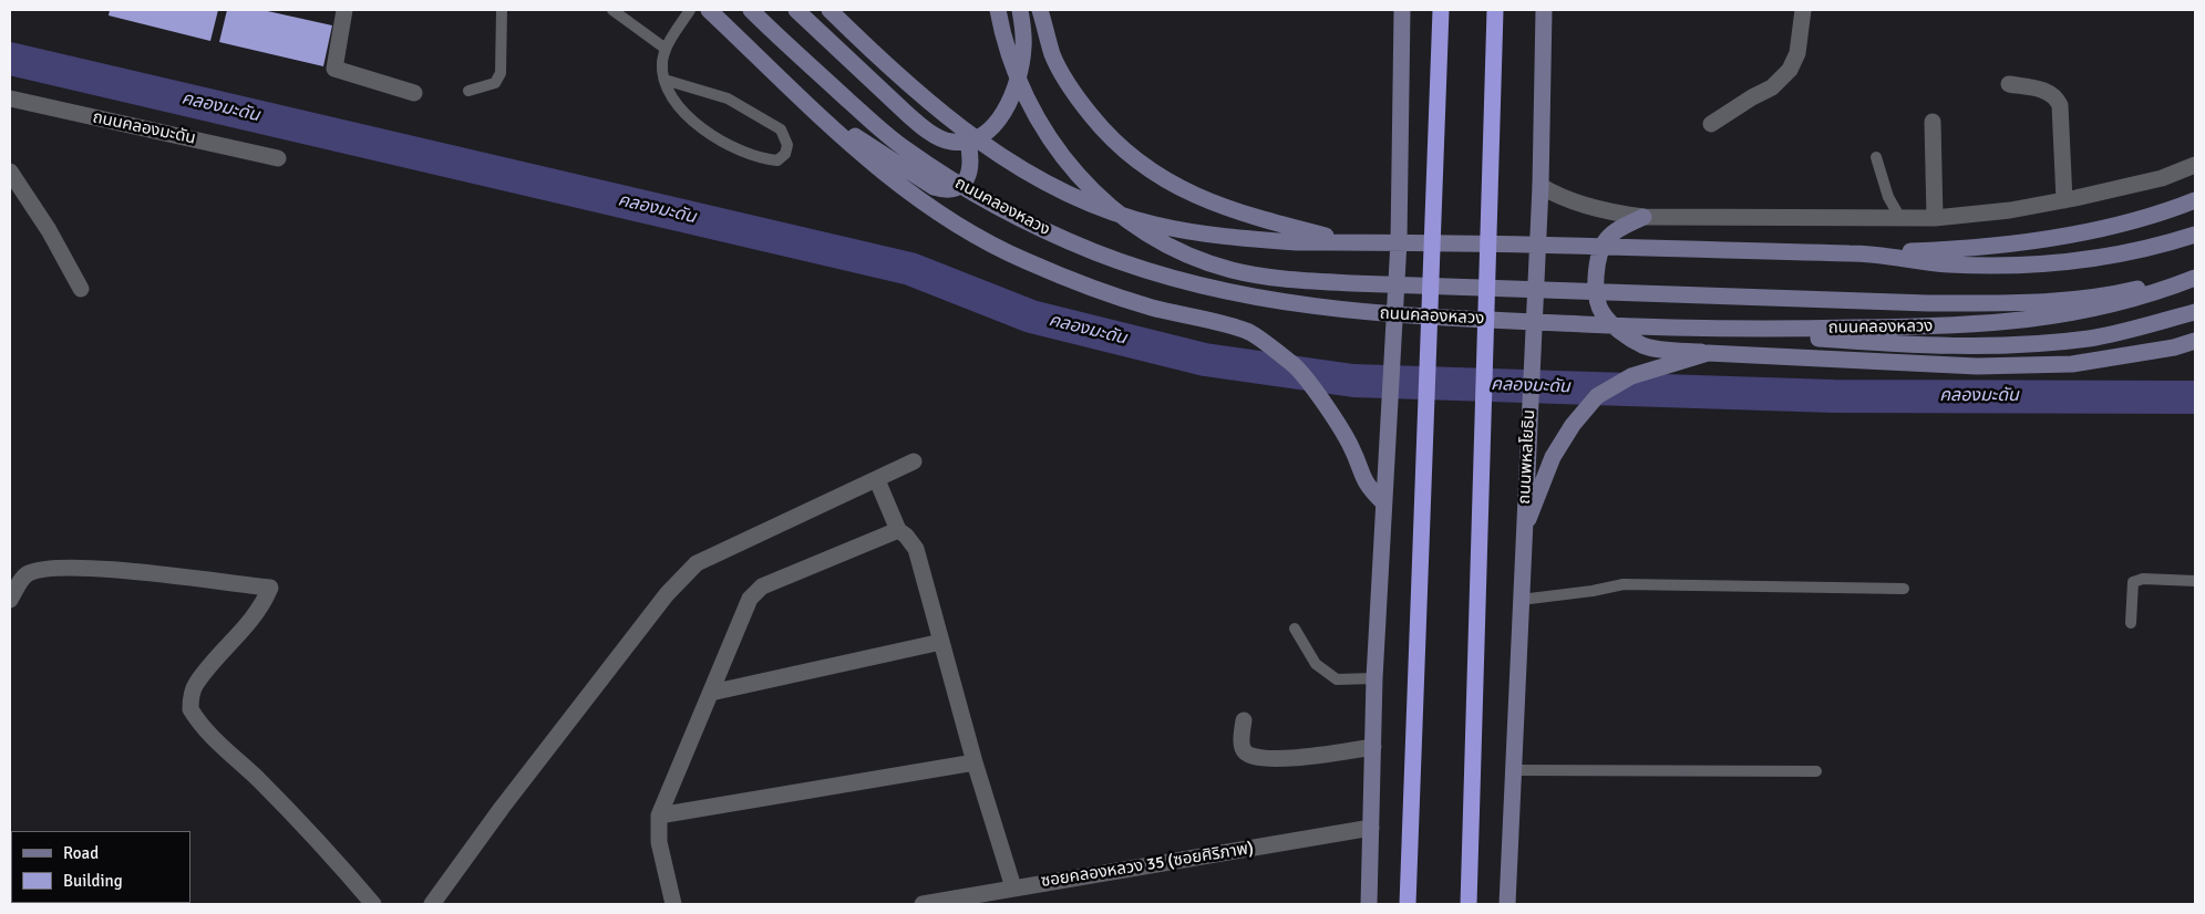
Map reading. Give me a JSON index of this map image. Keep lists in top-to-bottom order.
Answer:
{
  "streets": {
    "main road": ["ถนนคลองหลวง", "ถนนพหลโยธิน"],
    "street": ["ถนนคลองมะดัน", "ซอยคลองหลวง 35 (ซอยศิริภาพ)"]
  },
  "water": ["คลองมะดัน"],
  "legend": ["Road", "Building"]
}
